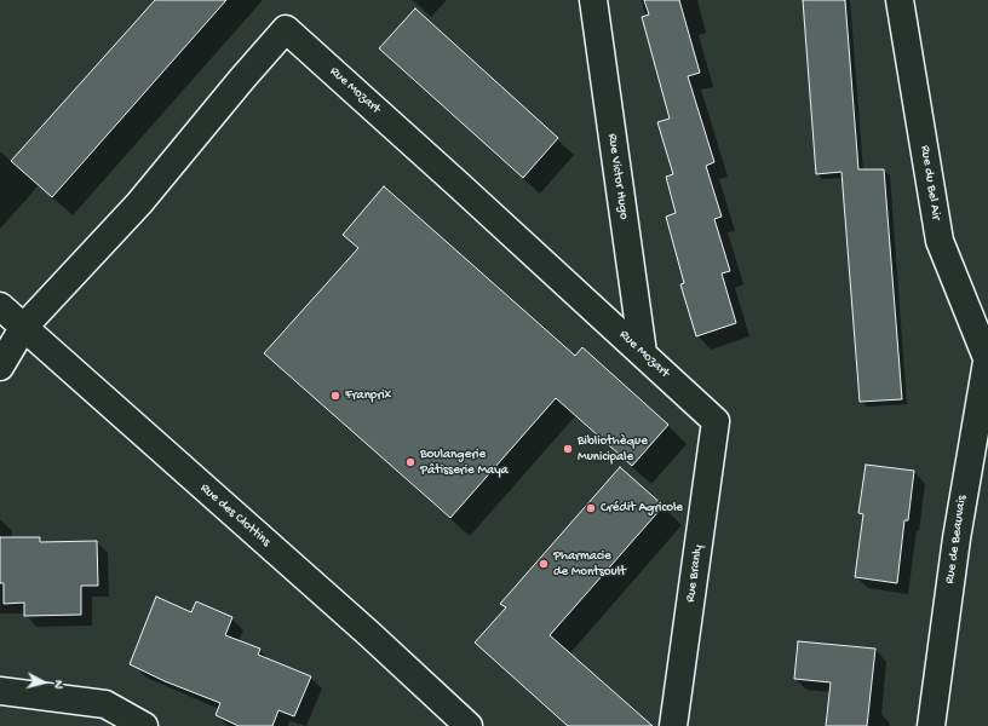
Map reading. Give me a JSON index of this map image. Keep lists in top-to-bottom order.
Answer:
{
  "streets": {
    "street": [
      "Rue Mozart",
      "Rue Victor Hugo",
      "Rue du Bel Air",
      "Rue des Clottins",
      "Rue de Beauvais",
      "Rue Branly"
    ]
  },
  "crossings": [
    ["Rue Mozart", "Rue Victor Hugo"],
    ["Rue Mozart", "Rue des Clottins"],
    ["Rue Mozart", "Rue Branly"],
    ["Rue du Bel Air", "Rue de Beauvais"]
  ],
  "places": [
    "Franprix",
    "Bibliothèque Municipale",
    "Boulangerie Pâtisserie Maya",
    "Crédit Agricole",
    "Pharmacie de Montsoult"
  ],
  "north": "right"
}
